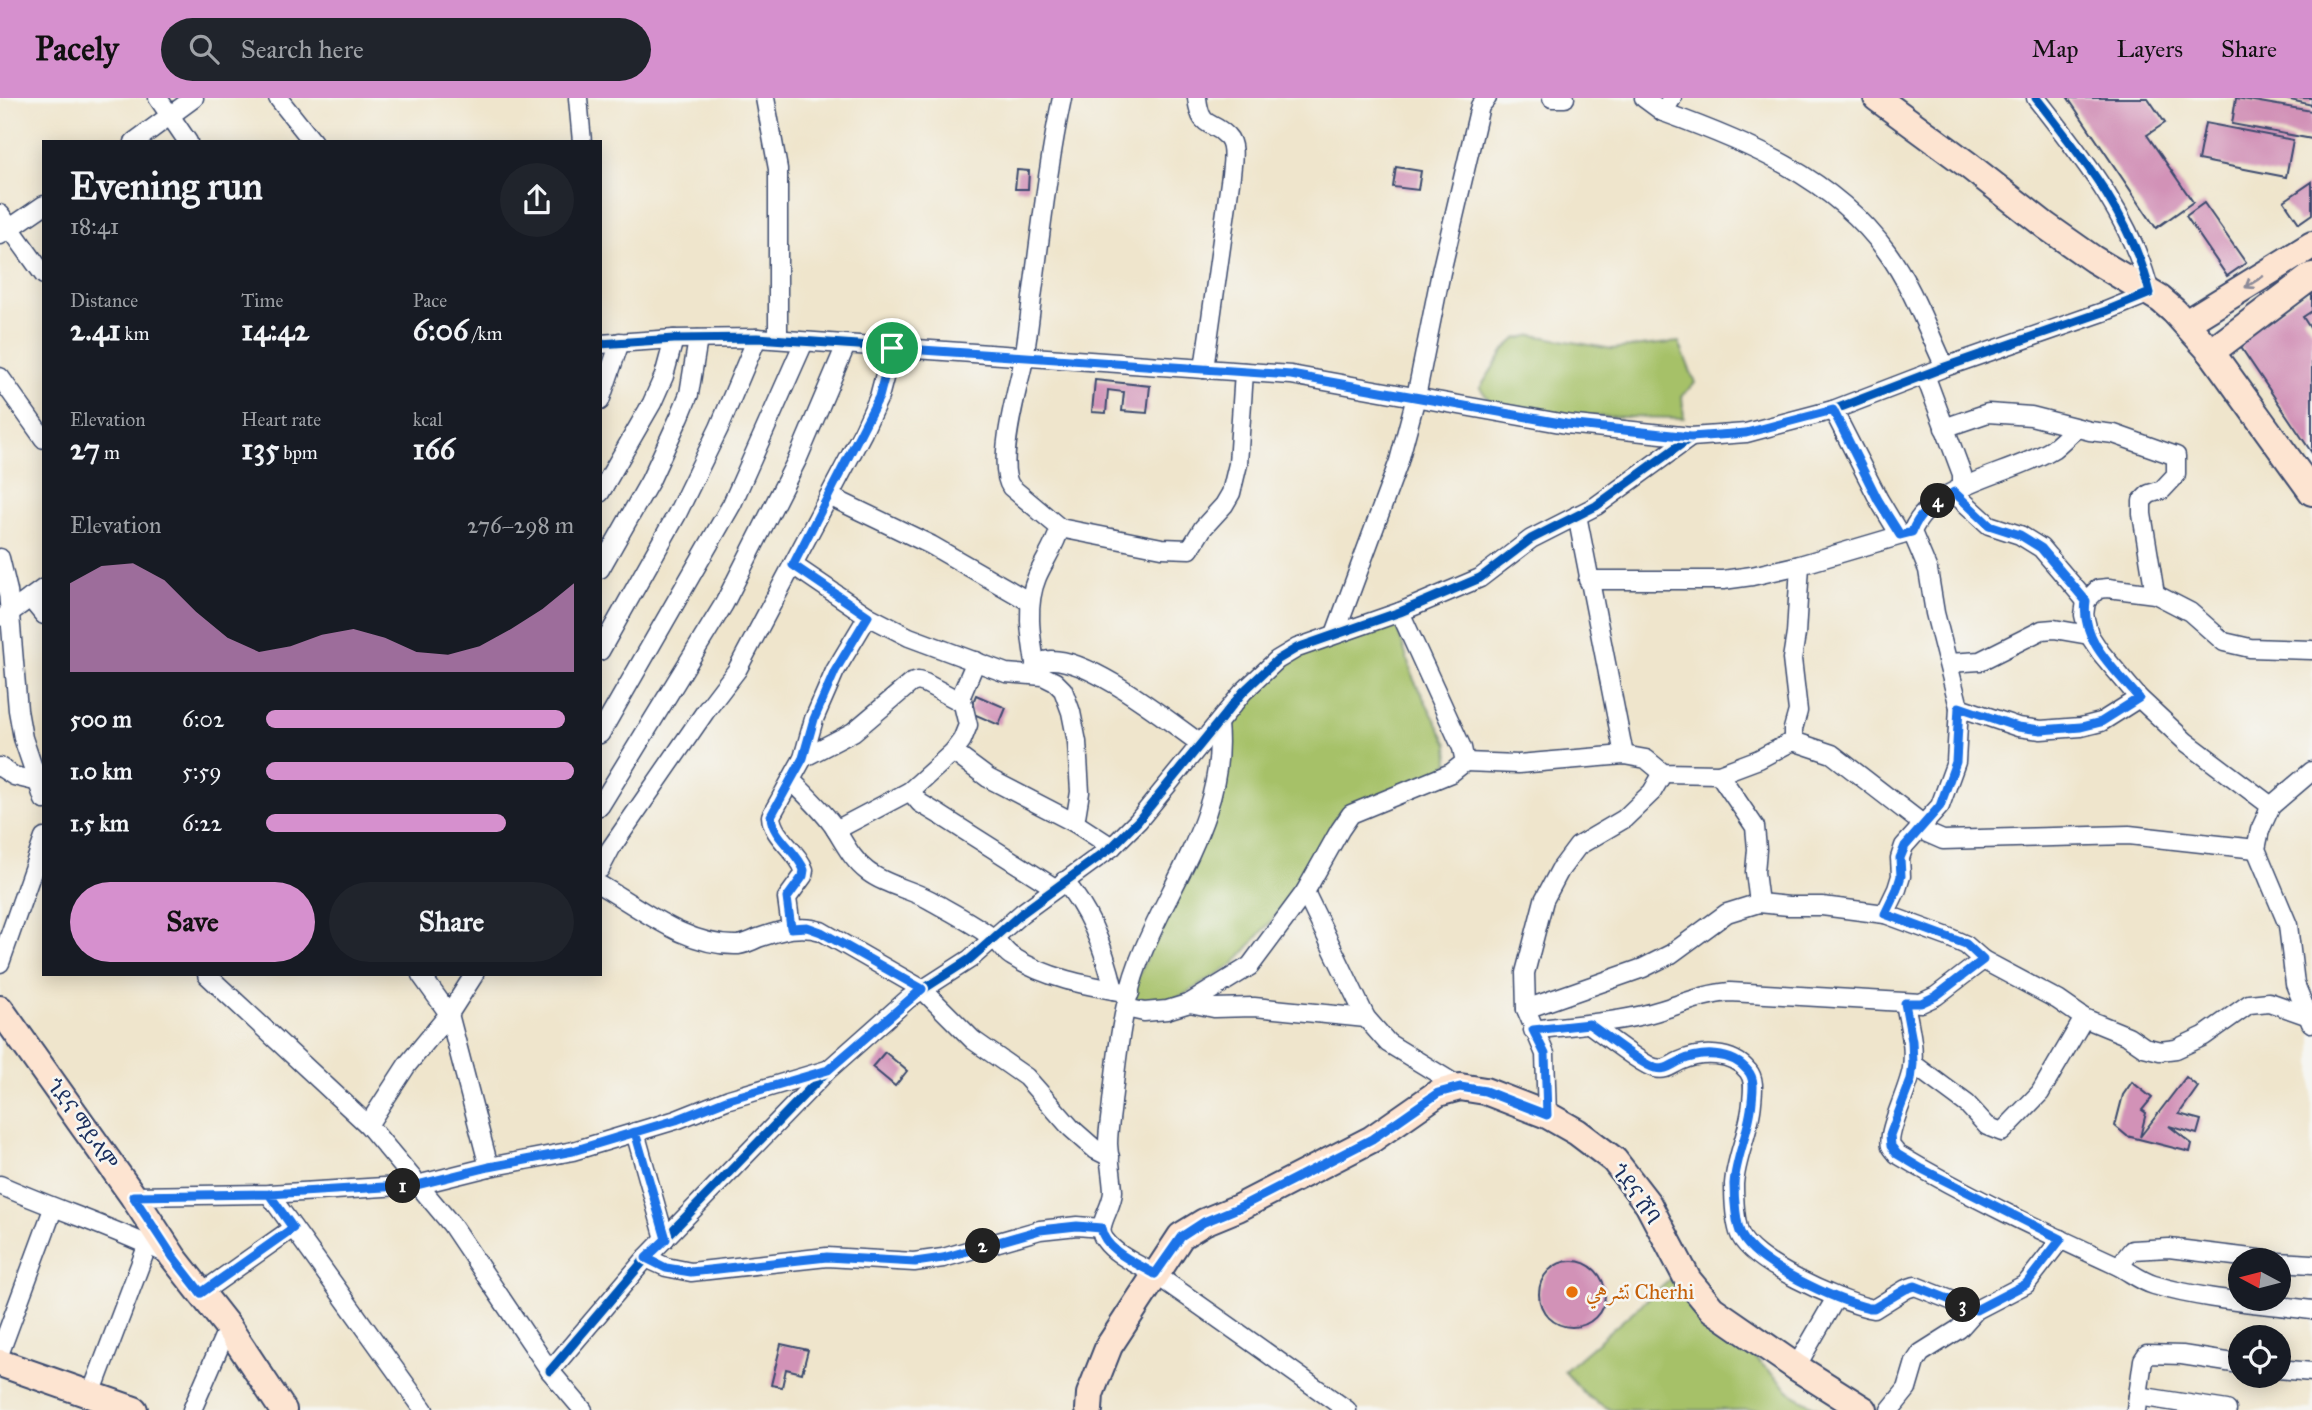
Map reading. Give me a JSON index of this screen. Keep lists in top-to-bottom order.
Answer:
{
  "streets": {
    "street": ["ጎደና ማይላም", "ጎደና ሸባ"]
  },
  "places": ["تشرهي Cherhi"],
  "north": "left",
  "page": {
    "header": "Pacely",
    "search": "Search here",
    "nav": ["Map", "Layers", "Share"],
    "heading": ["Evening run", "18:41"],
    "stats": [
      ["Distance", "2.41 km"],
      ["Time", "14:42"],
      ["Pace", "6:06 /km"],
      ["Elevation", "27 m"],
      ["Heart rate", "135 bpm"],
      ["kcal", "166"]
    ],
    "pins": [
      "4",
      "1",
      "2",
      "3"
    ],
    "chart": ["Elevation", "276–298 m"],
    "list": [
      {
        "name": "500 m",
        "note": "6:02"
      },
      {
        "name": "1.0 km",
        "note": "5:59"
      },
      {
        "name": "1.5 km",
        "note": "6:22"
      }
    ],
    "buttons": ["Save", "Share"]
  }
}
